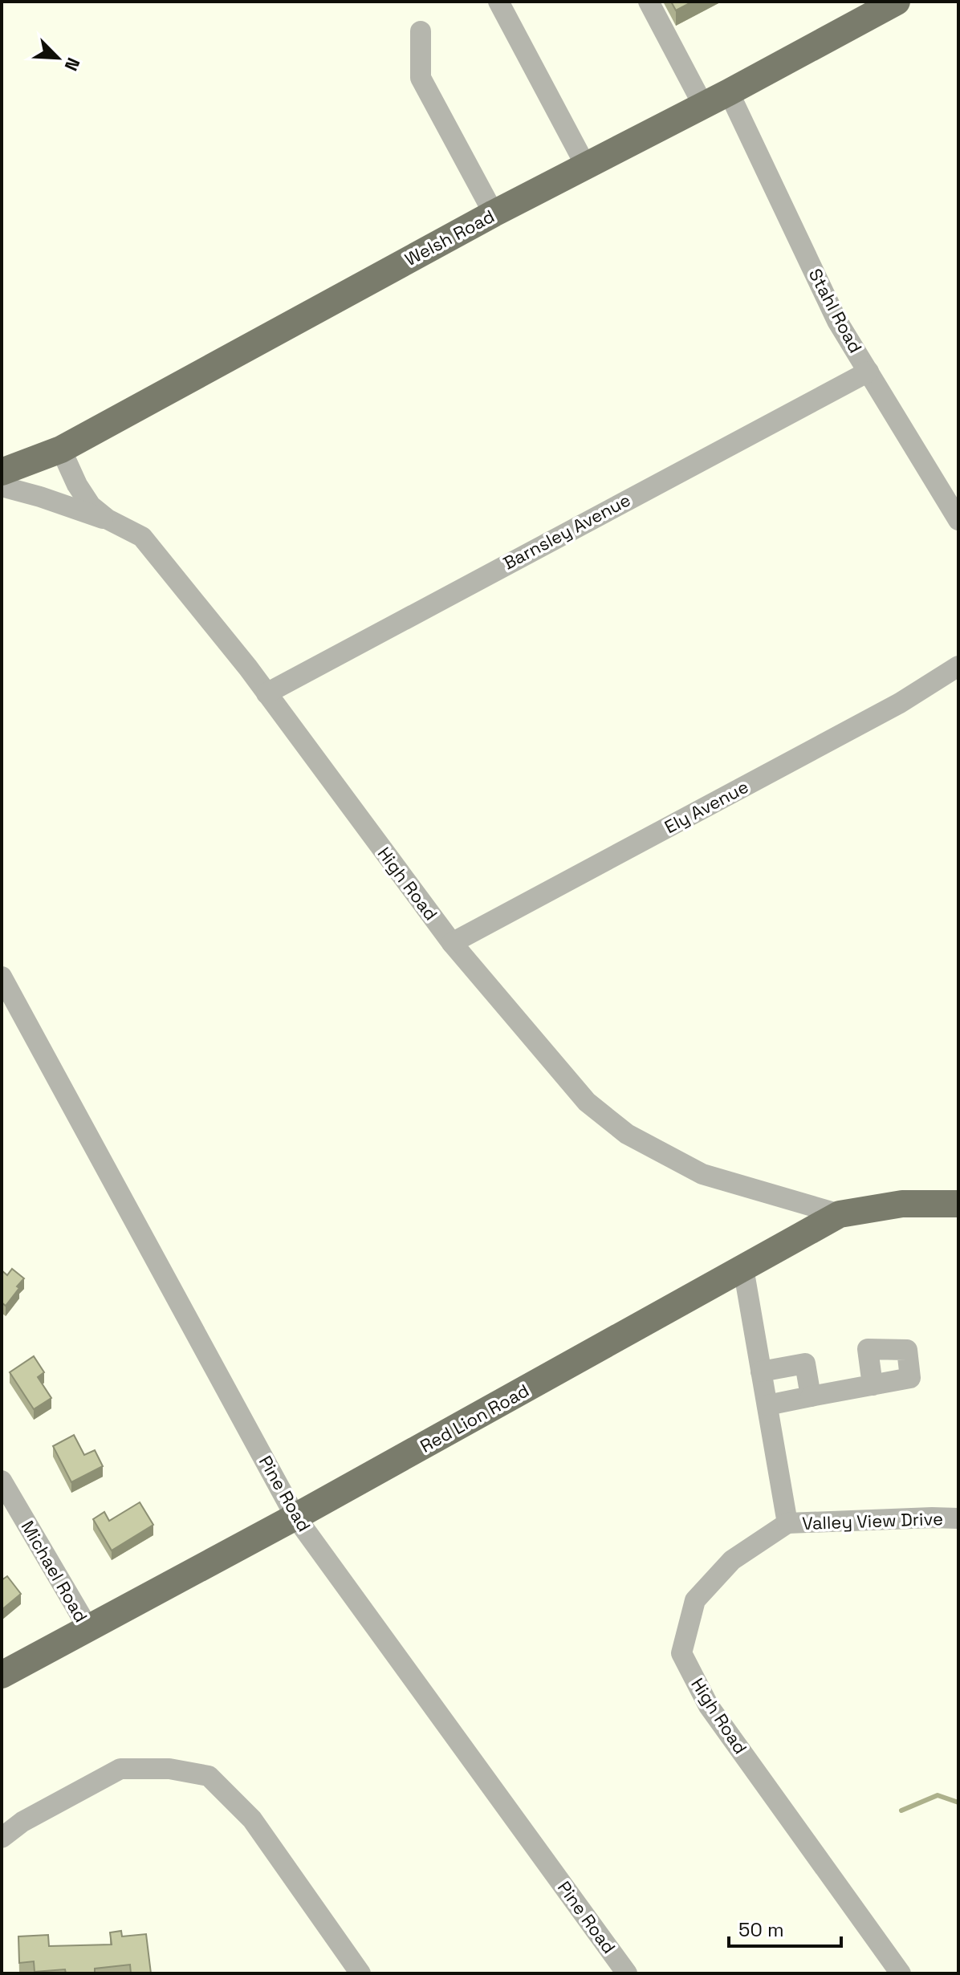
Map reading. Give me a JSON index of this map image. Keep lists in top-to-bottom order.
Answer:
{
  "streets": {
    "main road": ["Welsh Road", "Red Lion Road"],
    "street": [
      "Stahl Road",
      "Barnsley Avenue",
      "Ely Avenue",
      "High Road",
      "Pine Road",
      "Valley View Drive",
      "Michael Road"
    ]
  },
  "crossings": [
    ["Welsh Road", "Stahl Road"],
    ["Welsh Road", "High Road"],
    ["Stahl Road", "Barnsley Avenue"],
    ["Barnsley Avenue", "High Road"],
    ["Ely Avenue", "High Road"],
    ["High Road", "Red Lion Road"],
    ["High Road", "Valley View Drive"],
    ["Red Lion Road", "Pine Road"],
    ["Red Lion Road", "Michael Road"]
  ],
  "scale_bar": "50 m",
  "north": "bottom right"
}
